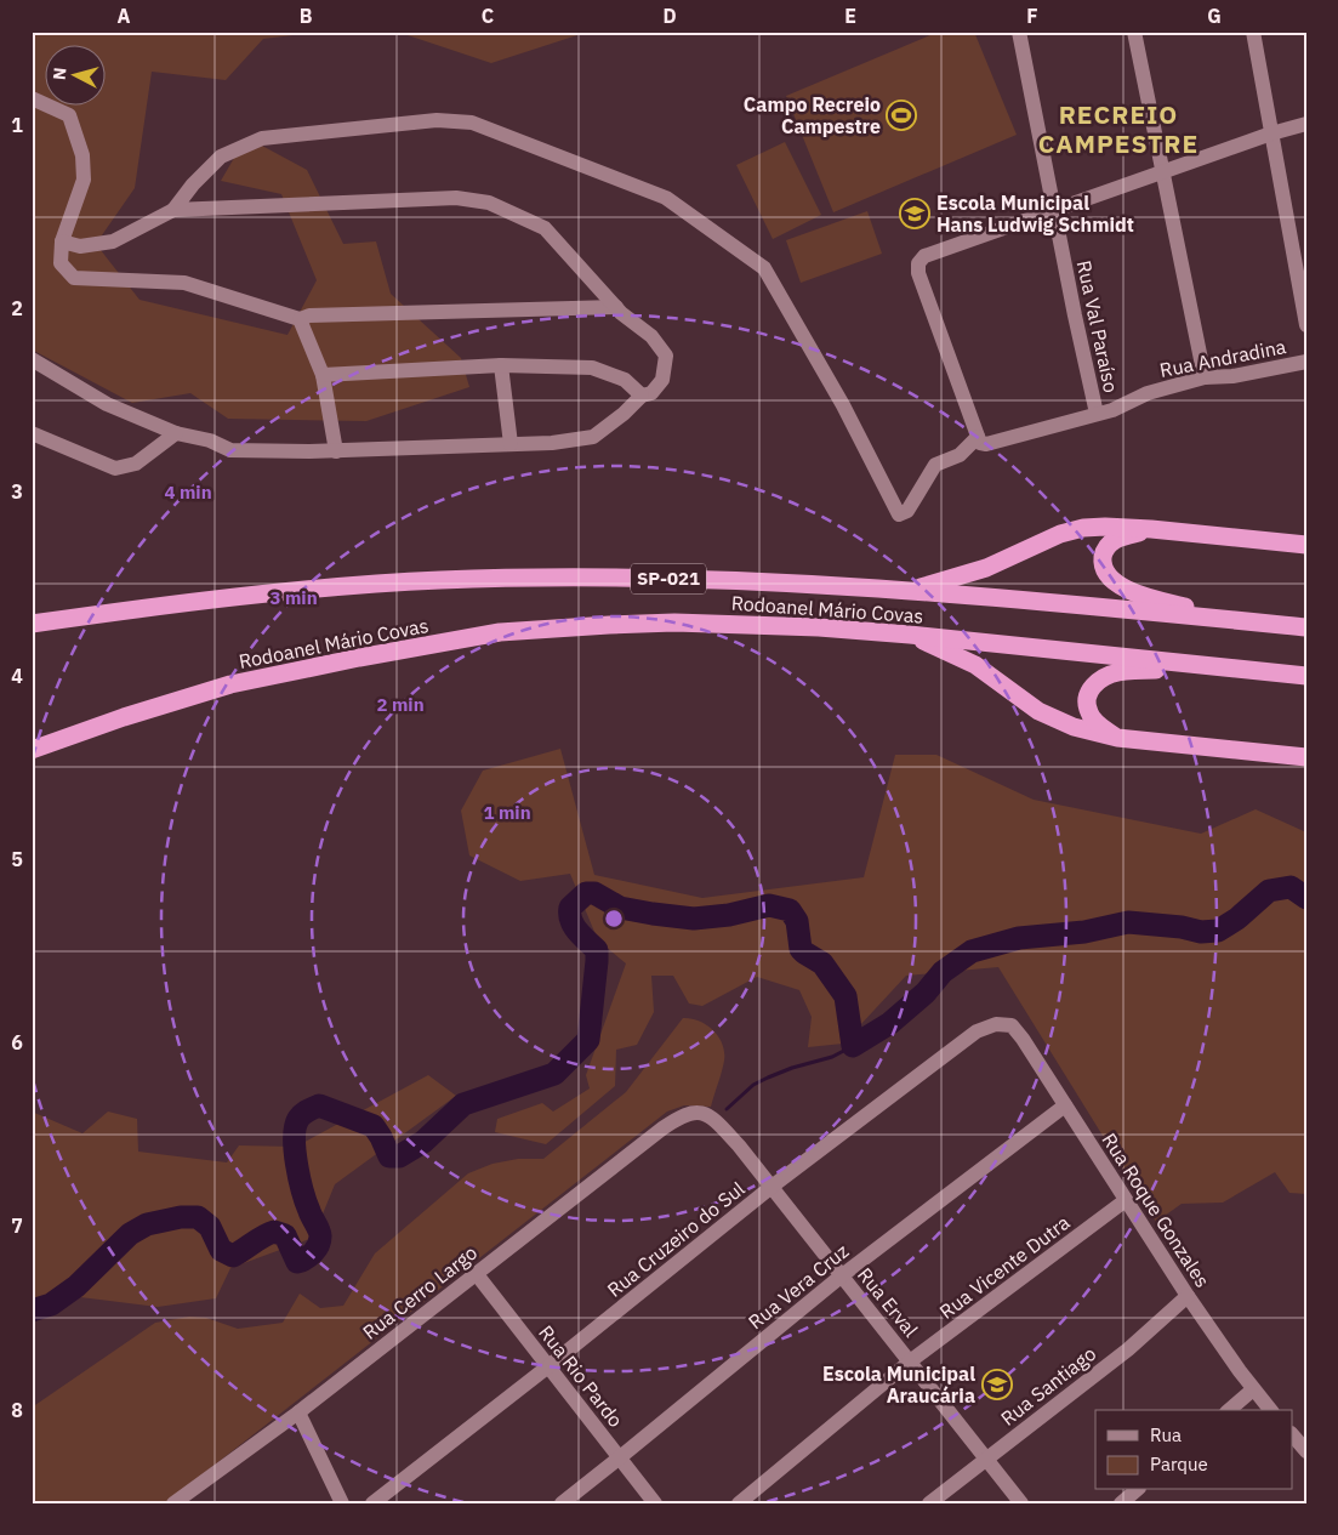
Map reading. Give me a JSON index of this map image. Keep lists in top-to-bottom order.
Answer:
{
  "streets": {
    "highway": ["SP-021", "Rodoanel Mário Covas"],
    "street": [
      "Rua Val Paraíso",
      "Rua Andradina",
      "Rua Roque Gonzales",
      "Rua Cruzeiro do Sul",
      "Rua Vicente Dutra",
      "Rua Vera Cruz",
      "Rua Cerro Largo",
      "Rua Erval",
      "Rua Rio Pardo",
      "Rua Santiago"
    ]
  },
  "crossings": [
    ["Rua Val Paraíso", "Rua Andradina"],
    ["Rua Roque Gonzales", "Rua Cruzeiro do Sul"],
    ["Rua Roque Gonzales", "Rua Vicente Dutra"],
    ["Rua Roque Gonzales", "Rua Vera Cruz"],
    ["Rua Roque Gonzales", "Rua Santiago"],
    ["Rua Cruzeiro do Sul", "Rua Erval"],
    ["Rua Cruzeiro do Sul", "Rua Rio Pardo"],
    ["Rua Vicente Dutra", "Rua Erval"],
    ["Rua Vera Cruz", "Rua Erval"],
    ["Rua Vera Cruz", "Rua Rio Pardo"],
    ["Rua Cerro Largo", "Rua Erval"],
    ["Rua Cerro Largo", "Rua Rio Pardo"],
    ["Rua Erval", "Rua Santiago"]
  ],
  "districts": ["RECREIO CAMPESTRE"],
  "places": {
    "sports": ["Campo Recreio Campestre"],
    "school or university": ["Escola Municipal Hans Ludwig Schmidt", "Escola Municipal Araucária"]
  },
  "legend": ["Rua", "Parque"],
  "north": "left",
  "grid": {
    "columns": [
      "A",
      "B",
      "C",
      "D",
      "E",
      "F",
      "G"
    ],
    "rows": [
      "1",
      "2",
      "3",
      "4",
      "5",
      "6",
      "7",
      "8"
    ]
  },
  "rings": [
    "4 min",
    "3 min",
    "2 min",
    "1 min"
  ]
}
